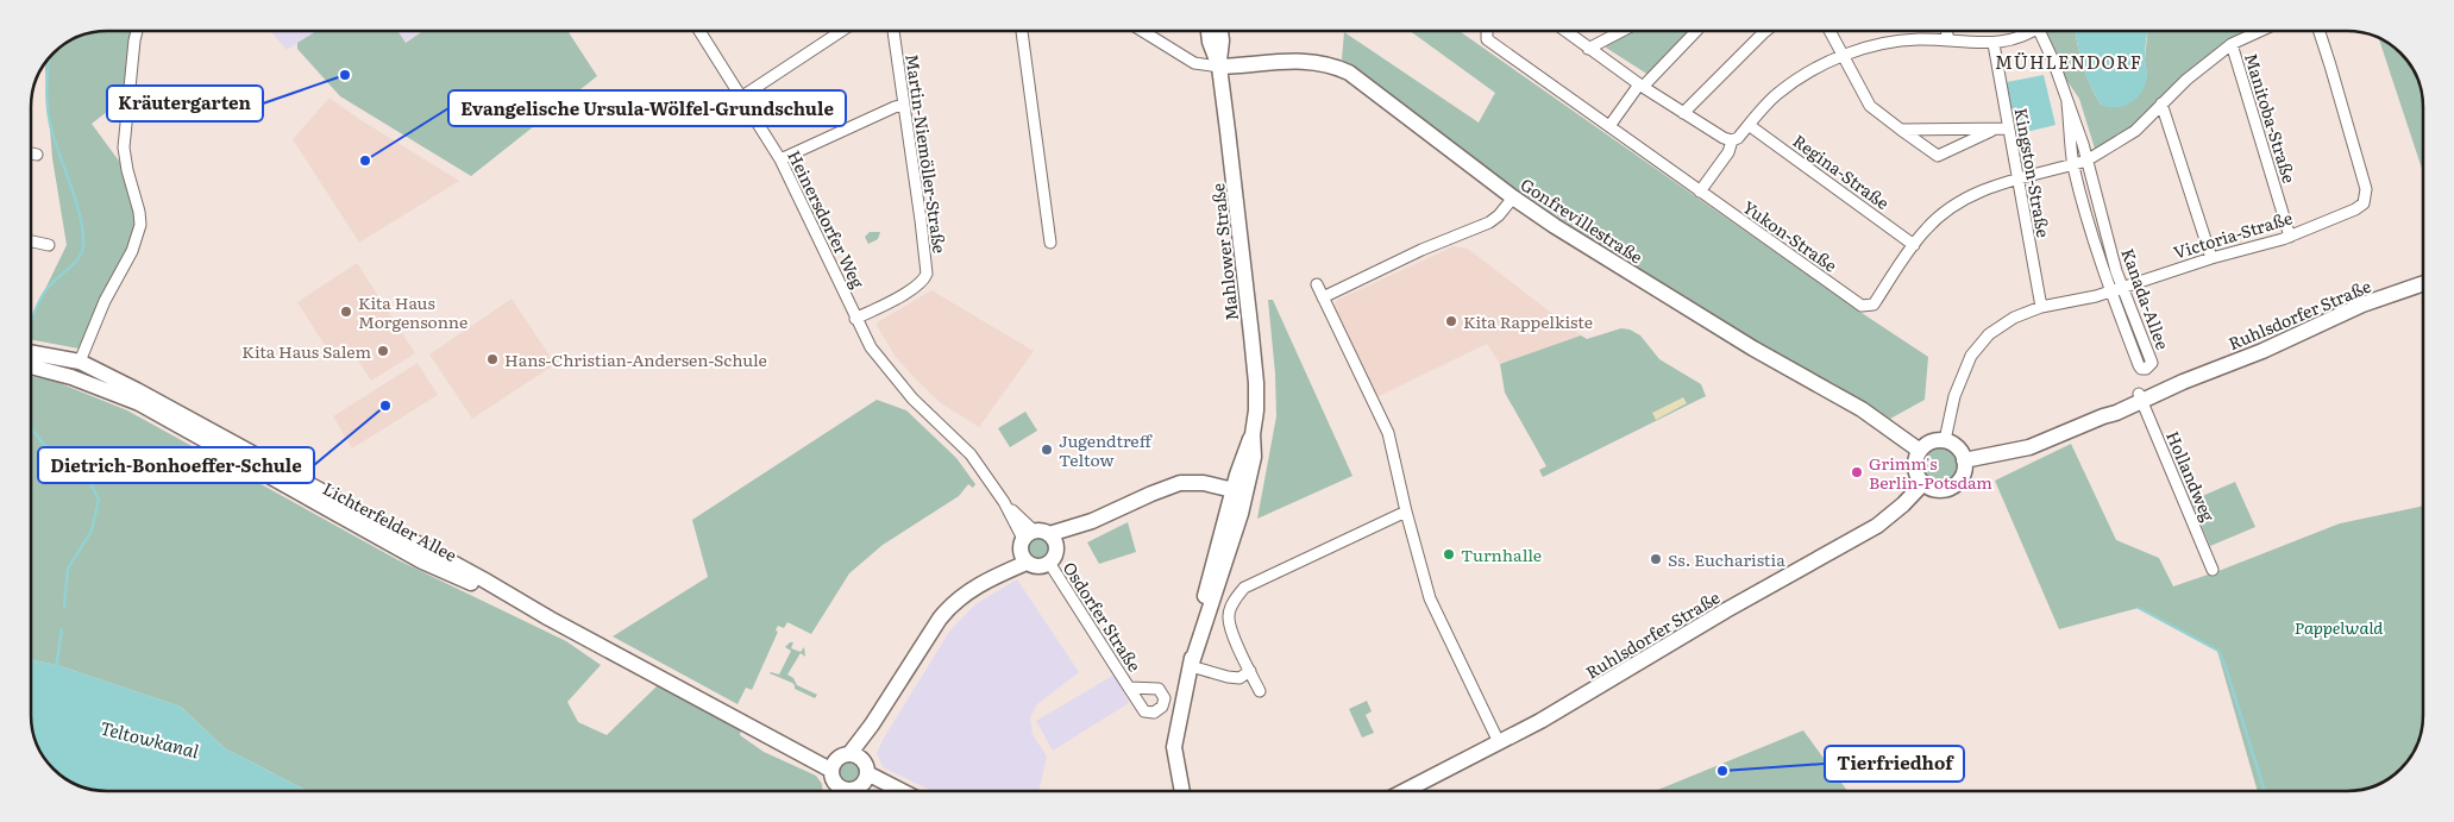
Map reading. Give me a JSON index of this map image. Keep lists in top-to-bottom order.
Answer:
{
  "streets": {
    "main road": [
      "Gonfrevillestraße",
      "Mahlower Straße",
      "Ruhlsdorfer Straße",
      "Lichterfelder Allee"
    ],
    "street": [
      "Manitoba-Straße",
      "Martin-Niemöller-Straße",
      "Regina-Straße",
      "Kingston-Straße",
      "Heinersdorfer Weg",
      "Victoria-Straße",
      "Yukon-Straße",
      "Kanada-Allee",
      "Hollandweg",
      "Osdorfer Straße"
    ]
  },
  "crossings": [
    ["Manitoba-Straße", "Victoria-Straße"],
    ["Martin-Niemöller-Straße", "Heinersdorfer Weg"],
    ["Regina-Straße", "Yukon-Straße"],
    ["Kingston-Straße", "Victoria-Straße"],
    ["Gonfrevillestraße", "Victoria-Straße"],
    ["Gonfrevillestraße", "Mahlower Straße"],
    ["Gonfrevillestraße", "Ruhlsdorfer Straße"],
    ["Victoria-Straße", "Kanada-Allee"],
    ["Victoria-Straße", "Ruhlsdorfer Straße"],
    ["Ruhlsdorfer Straße", "Hollandweg"]
  ],
  "districts": ["MÜHLENDORF"],
  "water": ["Teltowkanal"],
  "parks": ["Pappelwald"],
  "places": [
    "Kräutergarten",
    "Evangelische Ursula-Wölfel-Grundschule",
    "Kita Haus Morgensonne",
    "Kita Rappelkiste",
    "Kita Haus Salem",
    "Hans-Christian-Andersen-Schule",
    "Dietrich-Bonhoeffer-Schule",
    "Jugendtreff Teltow",
    "Grimm's Berlin-Potsdam",
    "Turnhalle",
    "Ss. Eucharistia",
    "Tierfriedhof"
  ]
}
